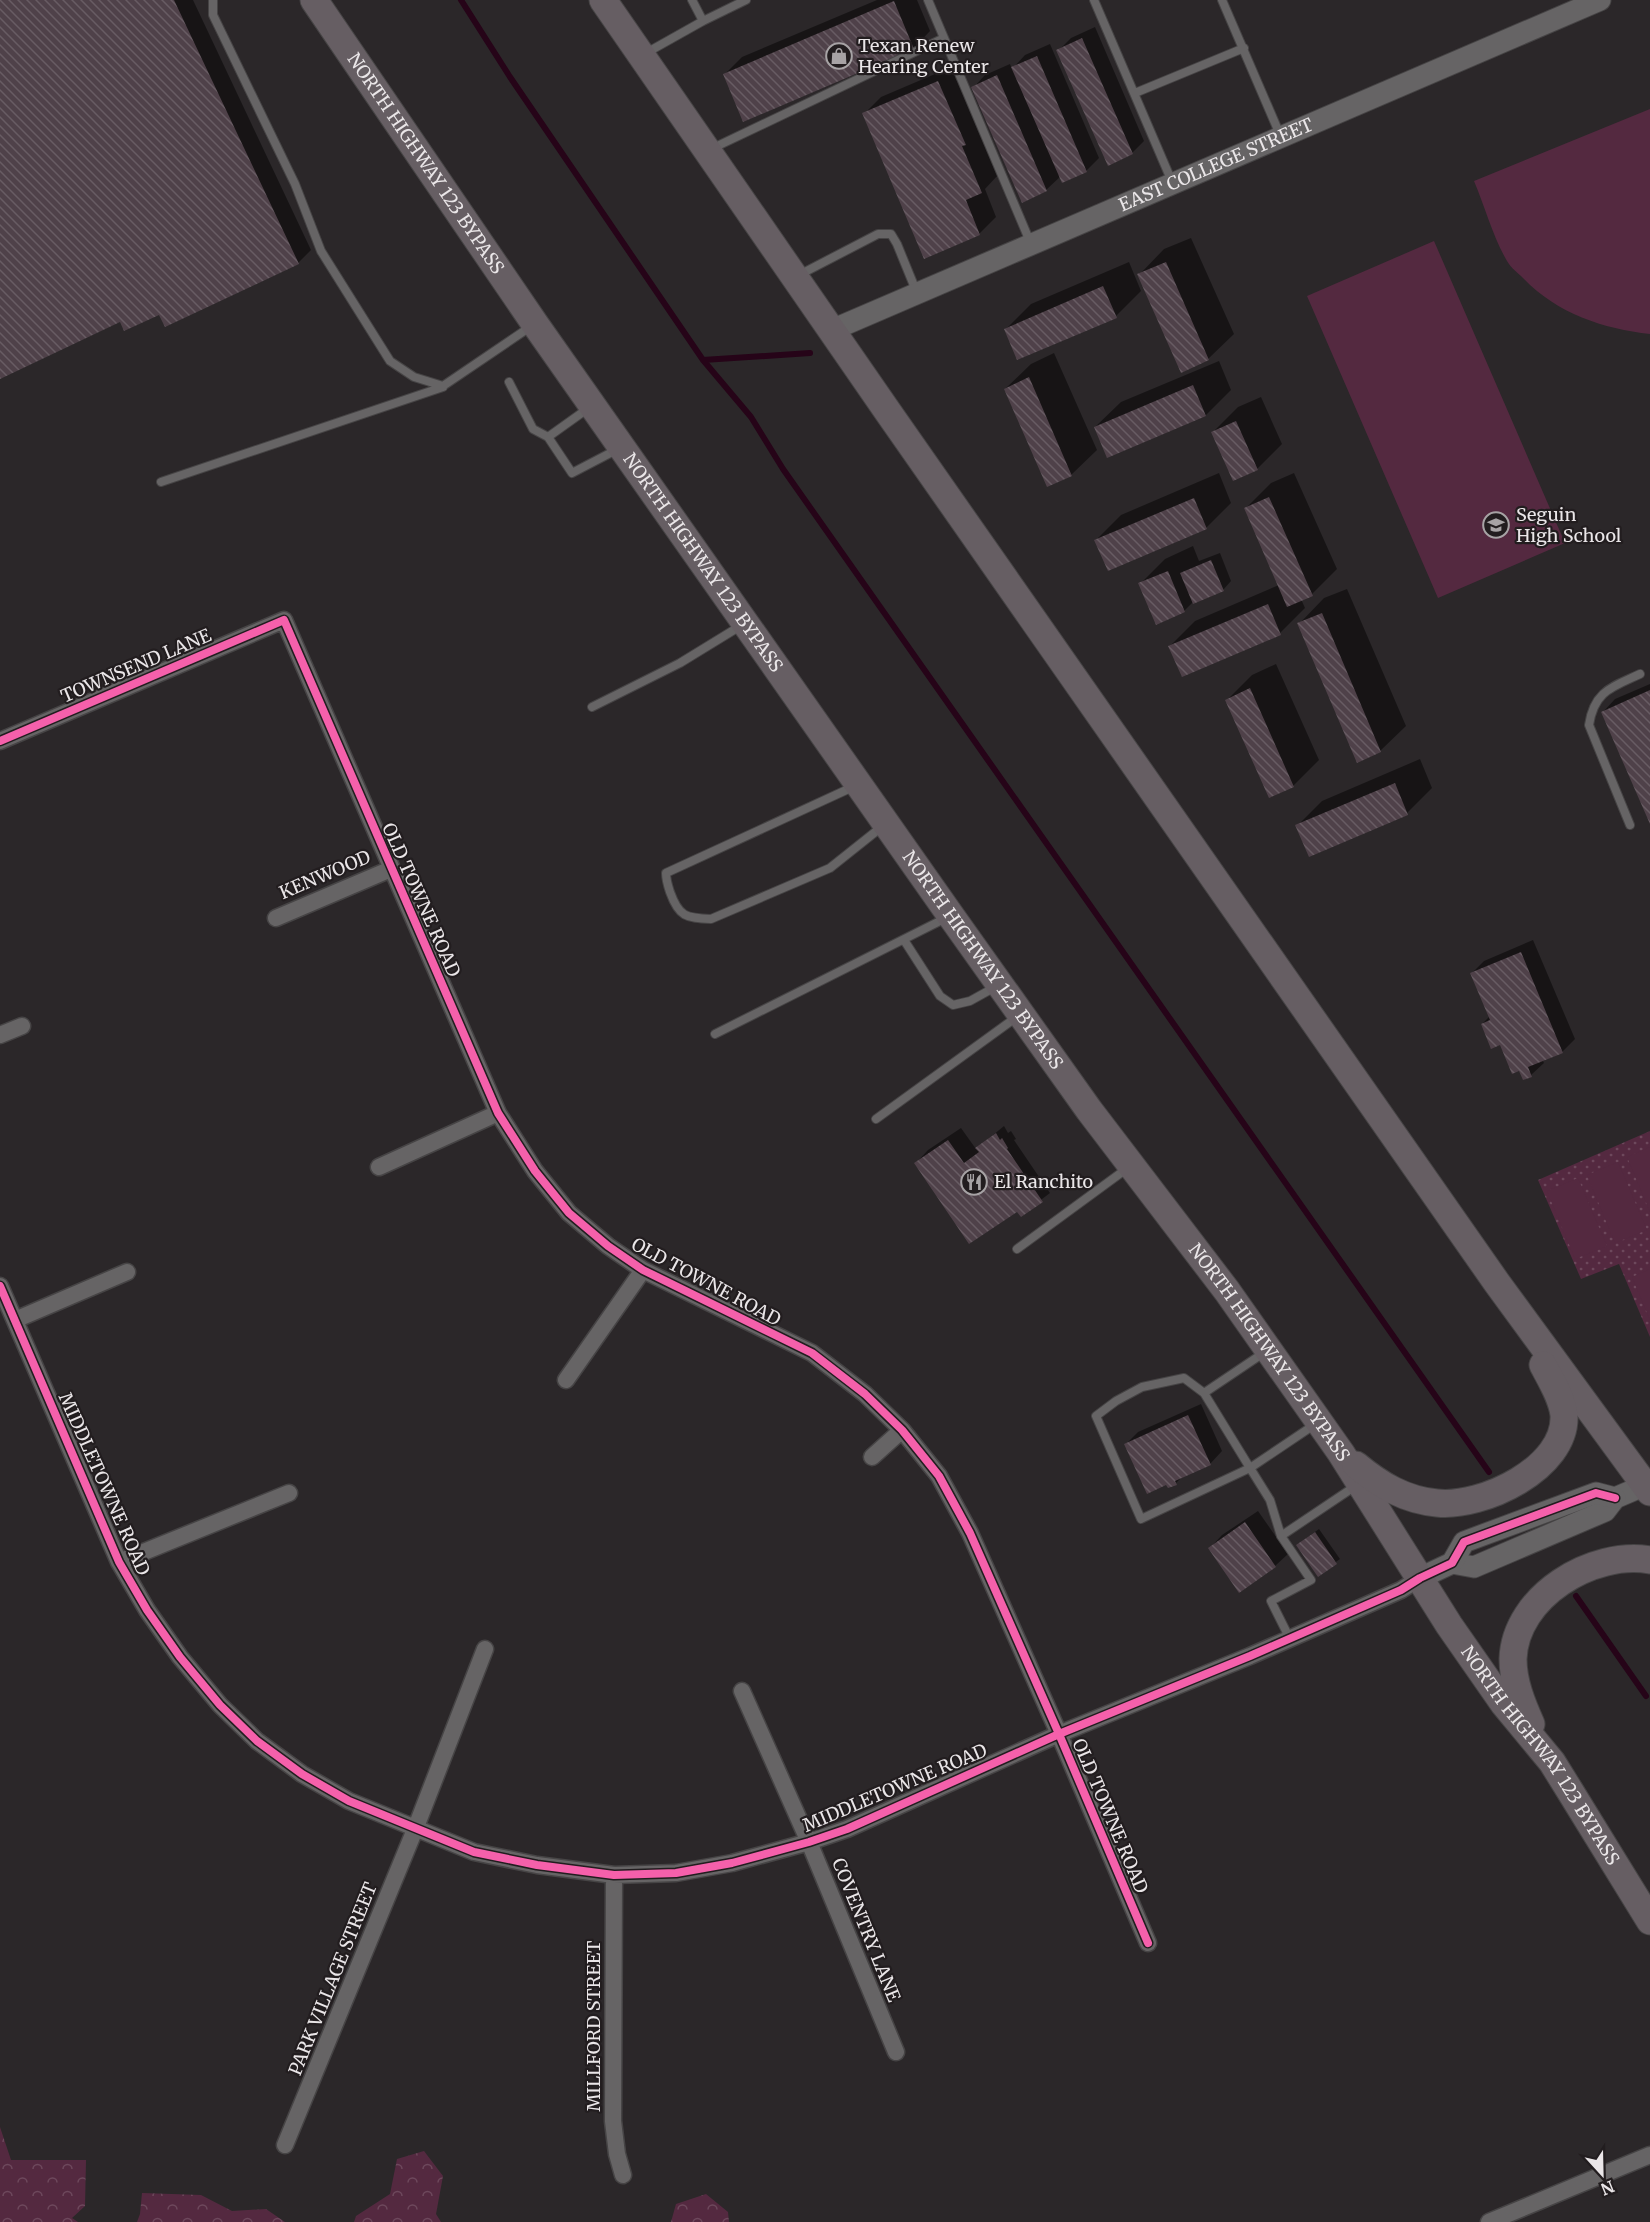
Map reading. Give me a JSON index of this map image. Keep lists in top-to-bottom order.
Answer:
{
  "streets": {
    "main road": ["NORTH HIGHWAY 123 BYPASS"],
    "street": [
      "EAST COLLEGE STREET",
      "TOWNSEND LANE",
      "KENWOOD",
      "OLD TOWNE ROAD",
      "MIDDLETOWNE ROAD",
      "COVENTRY LANE",
      "PARK VILLAGE STREET",
      "MILLFORD STREET"
    ]
  },
  "crossings": [
    ["NORTH HIGHWAY 123 BYPASS", "MIDDLETOWNE ROAD"],
    ["TOWNSEND LANE", "OLD TOWNE ROAD"],
    ["KENWOOD", "OLD TOWNE ROAD"],
    ["OLD TOWNE ROAD", "MIDDLETOWNE ROAD"],
    ["MIDDLETOWNE ROAD", "COVENTRY LANE"],
    ["MIDDLETOWNE ROAD", "PARK VILLAGE STREET"],
    ["MIDDLETOWNE ROAD", "MILLFORD STREET"]
  ],
  "places": {
    "shop": ["Texan Renew Hearing Center"],
    "school or university": ["Seguin High School"],
    "restaurant": ["El Ranchito"]
  },
  "north": "bottom"
}
